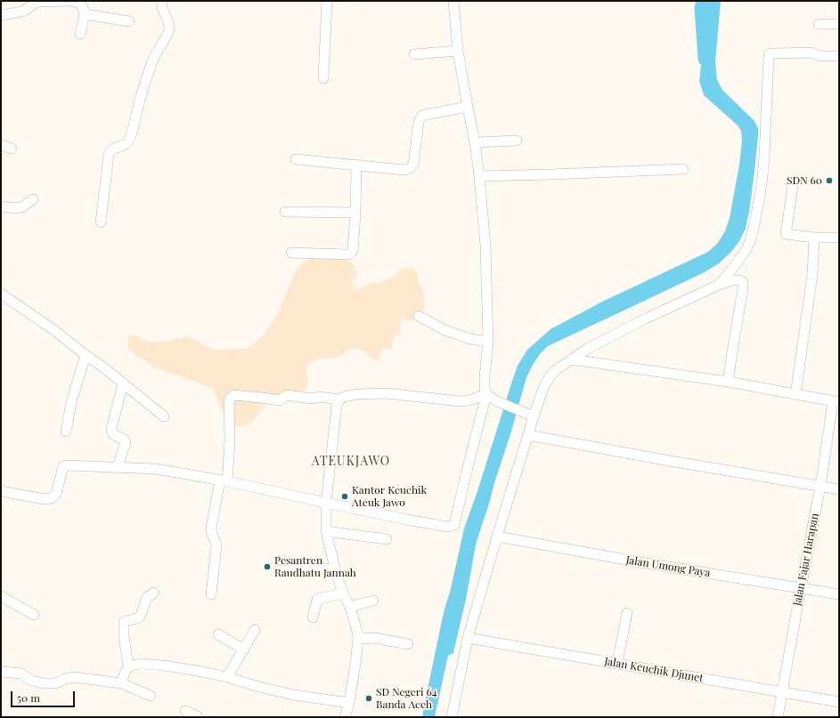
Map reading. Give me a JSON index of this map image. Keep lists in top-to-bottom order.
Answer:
{
  "streets": {
    "street": ["Jalan Fajar Harapan", "Jalan Umong Paya", "Jalan Keuchik Djunet"]
  },
  "crossings": [
    ["Jalan Fajar Harapan", "Jalan Umong Paya"],
    ["Jalan Fajar Harapan", "Jalan Keuchik Djunet"]
  ],
  "districts": ["ATEUKJAWO"],
  "places": [
    "SDN 60",
    "Kantor Keuchik Ateuk Jawo",
    "Pesantren Raudhatu Jannah",
    "SD Negeri 64 Banda Aceh"
  ],
  "scale_bar": "50 m"
}
